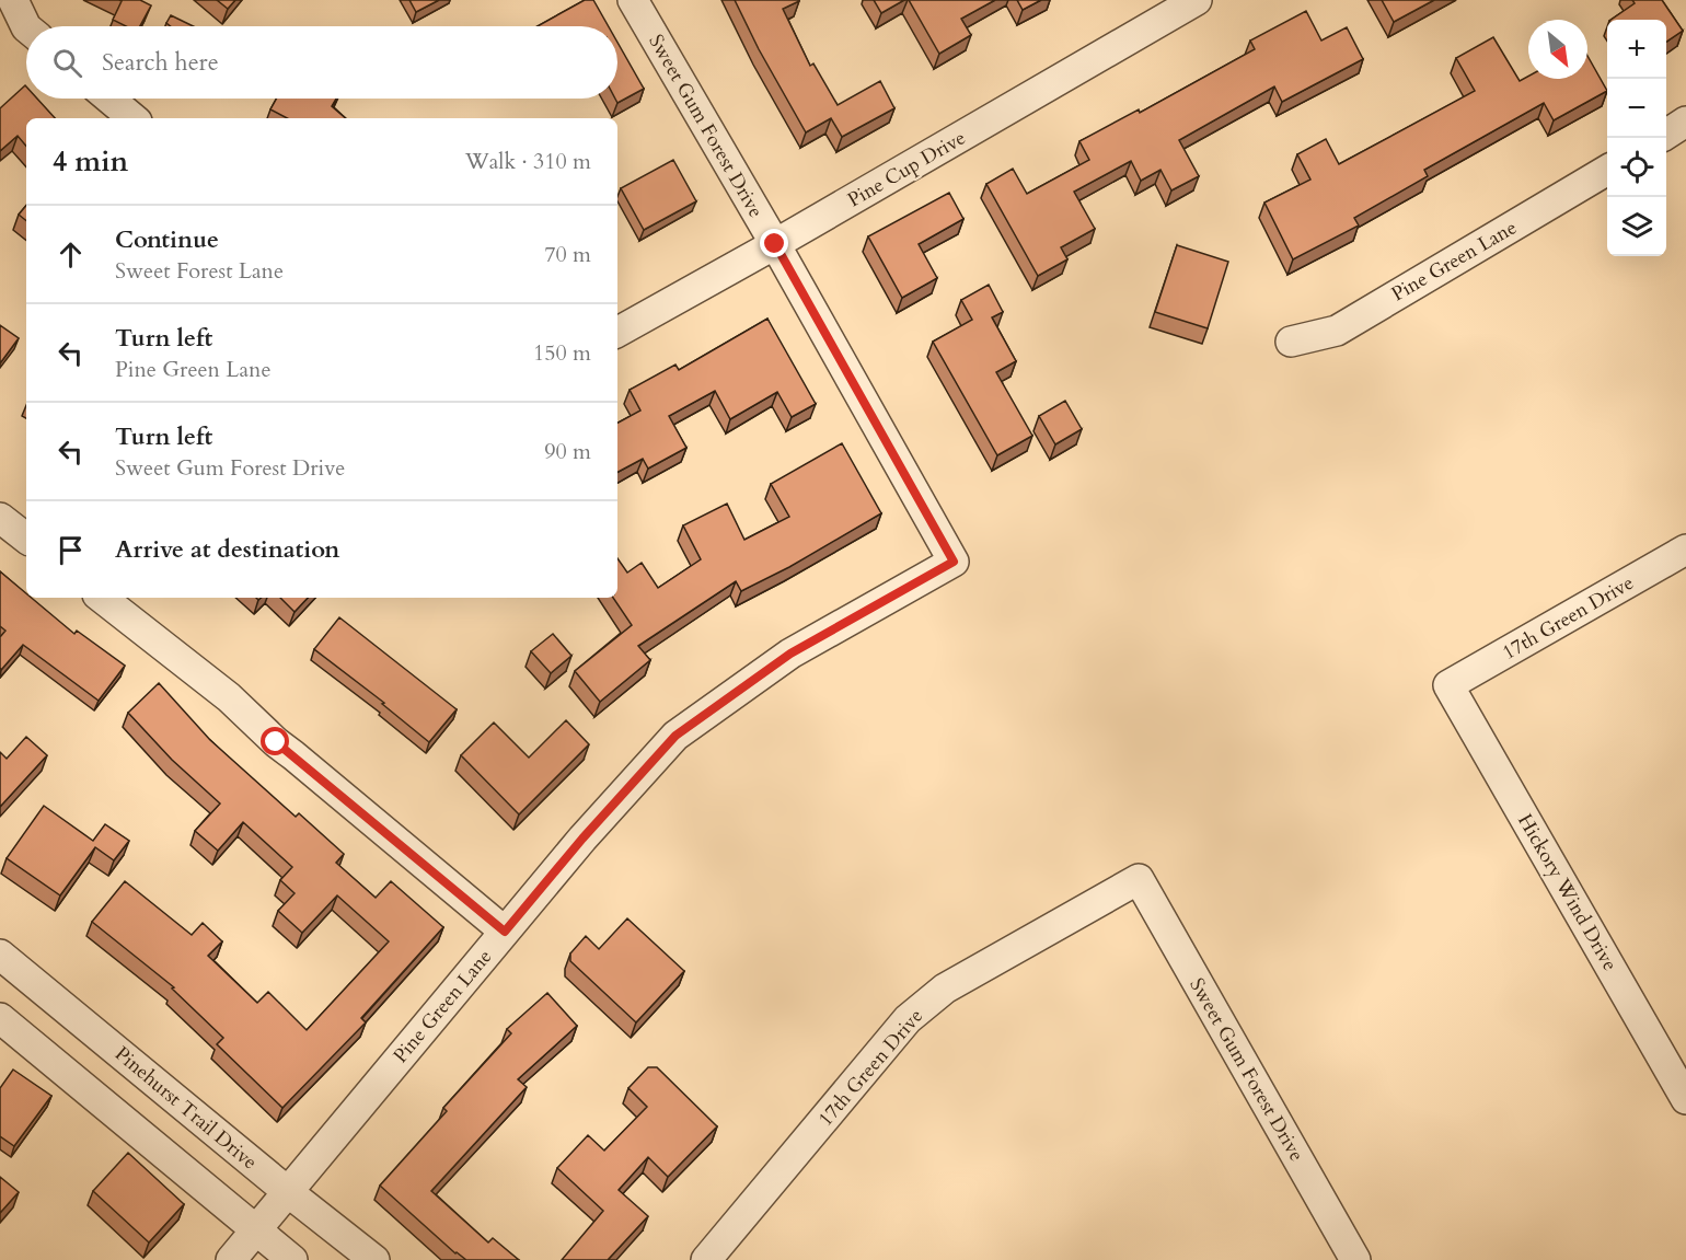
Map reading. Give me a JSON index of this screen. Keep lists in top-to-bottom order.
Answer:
{
  "streets": {
    "street": [
      "Sweet Gum Forest Drive",
      "Pine Cup Drive",
      "Pine Green Lane",
      "17th Green Drive",
      "Hickory Wind Drive",
      "Pinehurst Trail Drive"
    ]
  },
  "crossings": [
    ["Sweet Gum Forest Drive", "Pine Cup Drive"],
    ["Sweet Gum Forest Drive", "Pine Green Lane"],
    ["Sweet Gum Forest Drive", "17th Green Drive"],
    ["Pine Green Lane", "Pinehurst Trail Drive"],
    ["17th Green Drive", "Hickory Wind Drive"]
  ],
  "north": "bottom right",
  "page": {
    "map_buttons": ["+", "−"],
    "search": "Search here",
    "heading": ["4 min", "Walk · 310 m"],
    "list": [
      ["Continue", "Sweet Forest Lane", "70 m"],
      ["Turn left", "Pine Green Lane", "150 m"],
      ["Turn left", "Sweet Gum Forest Drive", "90 m"],
      "Arrive at destination"
    ]
  }
}
